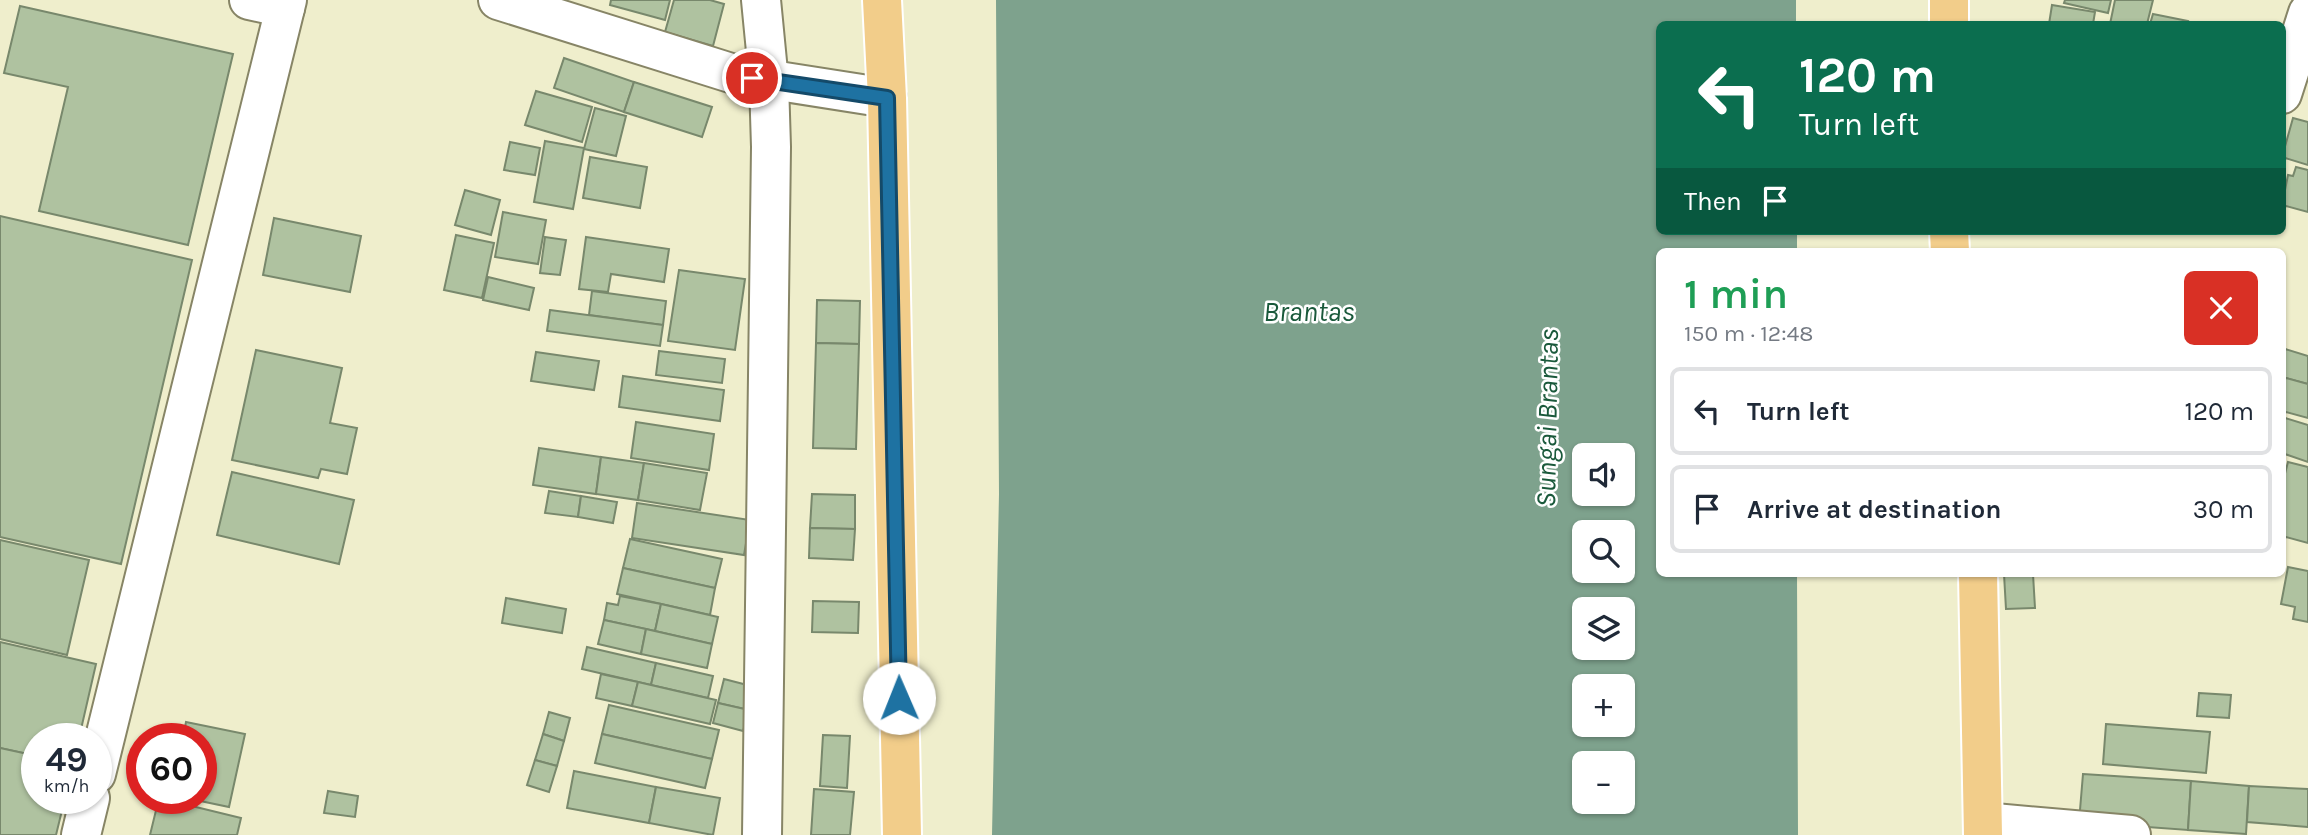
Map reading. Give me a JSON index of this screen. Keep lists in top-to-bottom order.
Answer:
{
  "water": ["Brantas", "Sungai Brantas"],
  "page": {
    "turn": ["120 m", "Turn left"],
    "then": "Then",
    "heading": ["1 min", "150 m · 12:48"],
    "list": [
      {
        "name": "Turn left",
        "value": "120 m"
      },
      {
        "name": "Arrive at destination",
        "value": "30 m"
      }
    ],
    "map_buttons": ["+", "−"],
    "speed": "49 km/h",
    "limit": "60"
  }
}
